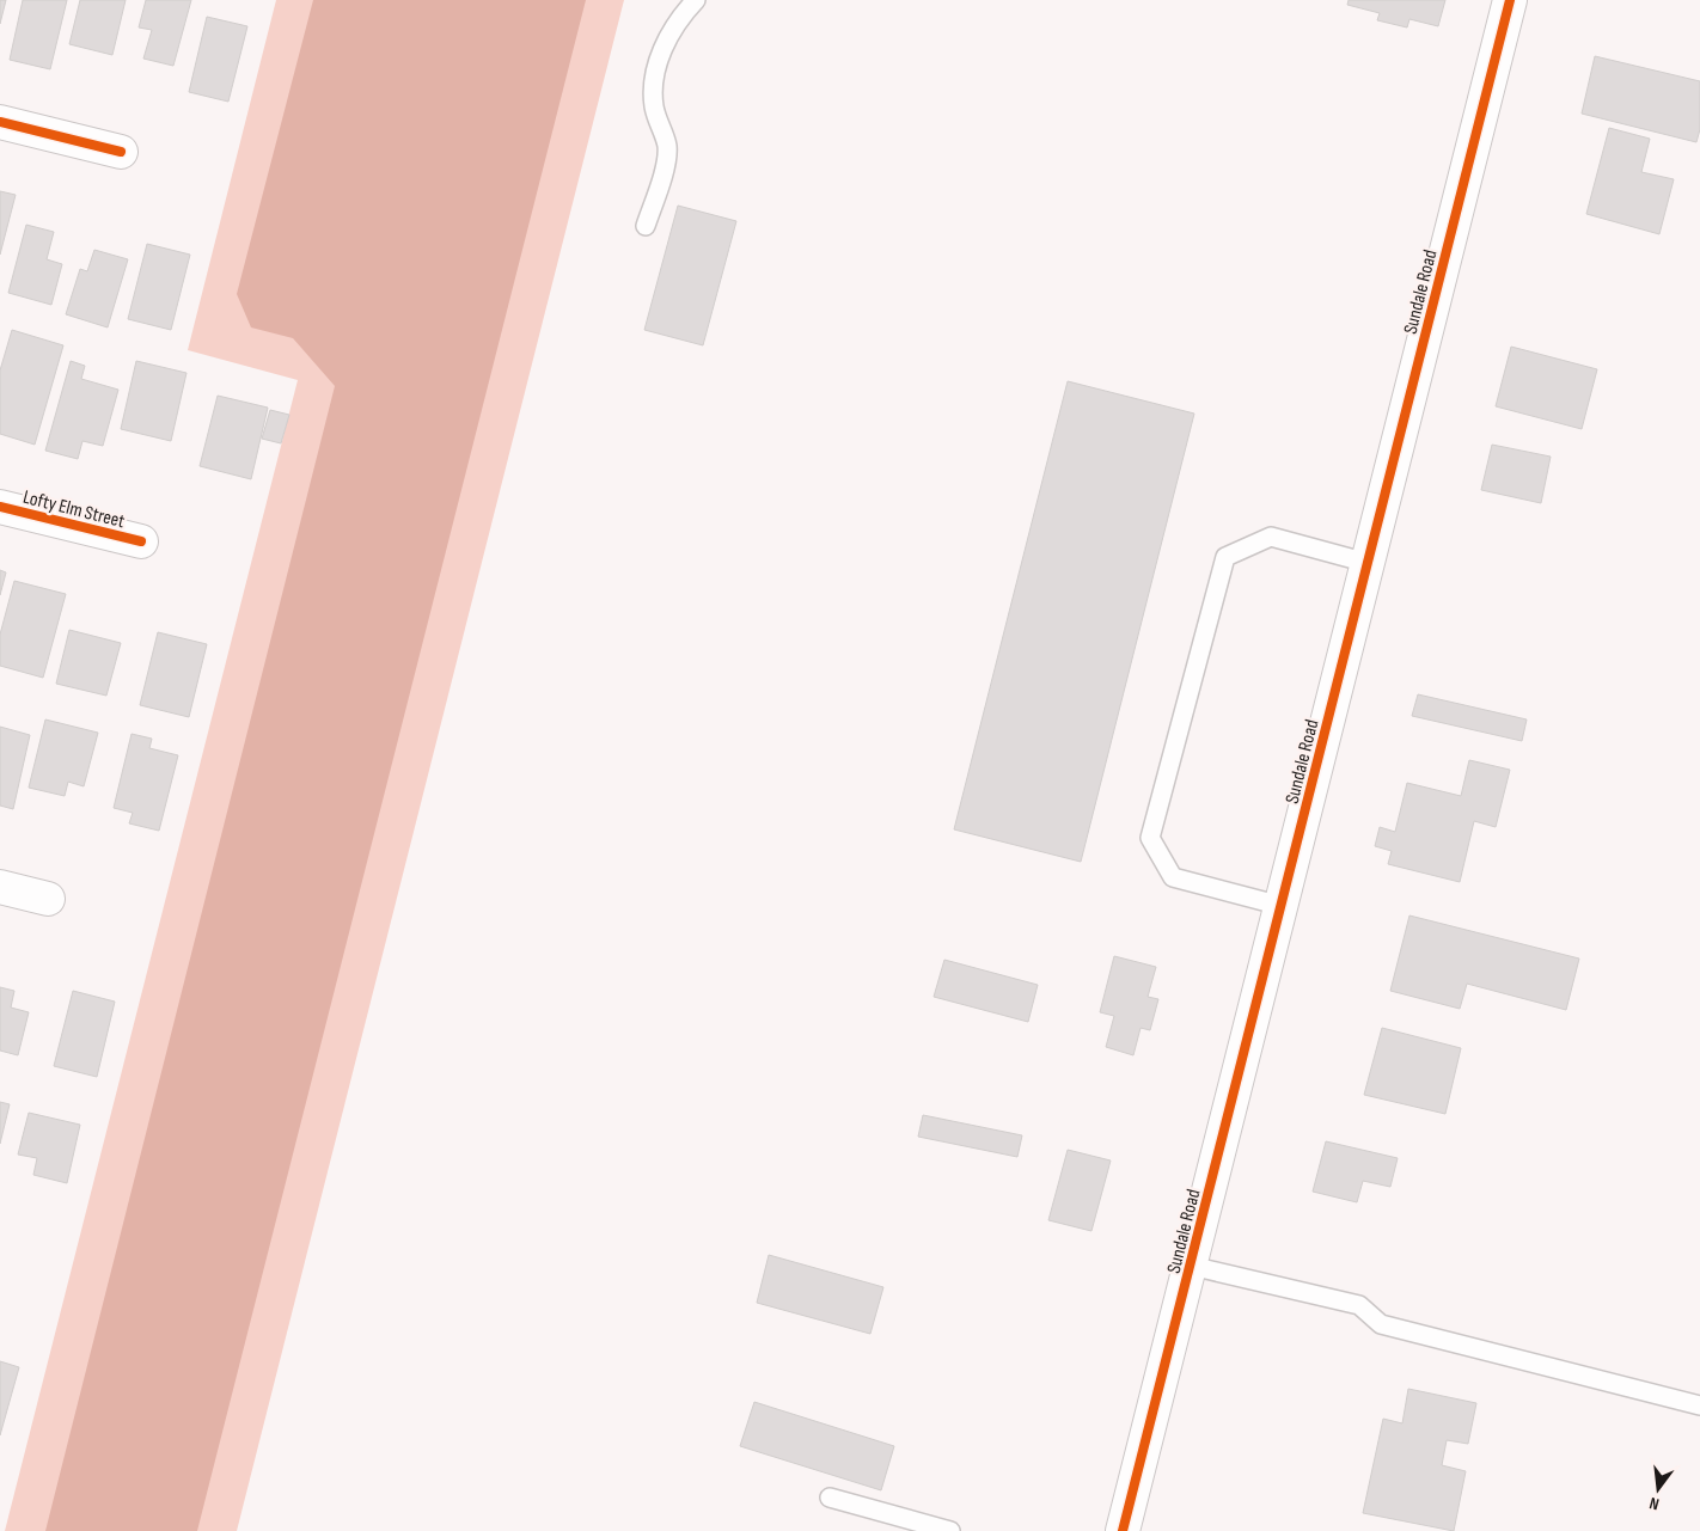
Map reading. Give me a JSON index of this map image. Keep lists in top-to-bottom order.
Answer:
{
  "streets": {
    "street": ["Sundale Road", "Lofty Elm Street"]
  },
  "north": "bottom"
}
